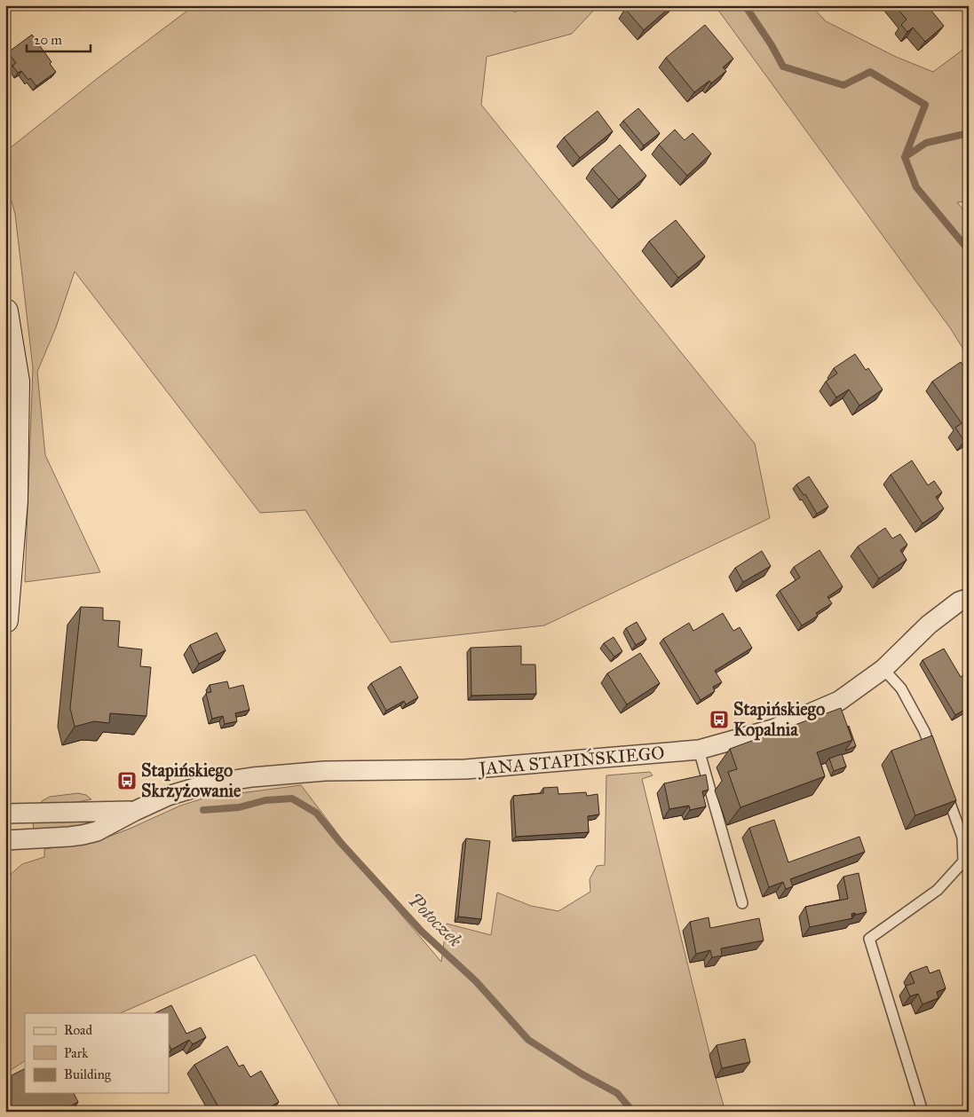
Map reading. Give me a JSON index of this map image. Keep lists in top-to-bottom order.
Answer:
{
  "streets": {
    "street": ["JANA STAPIŃSKIEGO"]
  },
  "water": ["Potoczek"],
  "places": {
    "bus stop": ["Stapińskiego Kopalnia", "Stapińskiego Skrzyżowanie"]
  },
  "legend": ["Road", "Park", "Building"],
  "scale_bar": "20 m"
}
